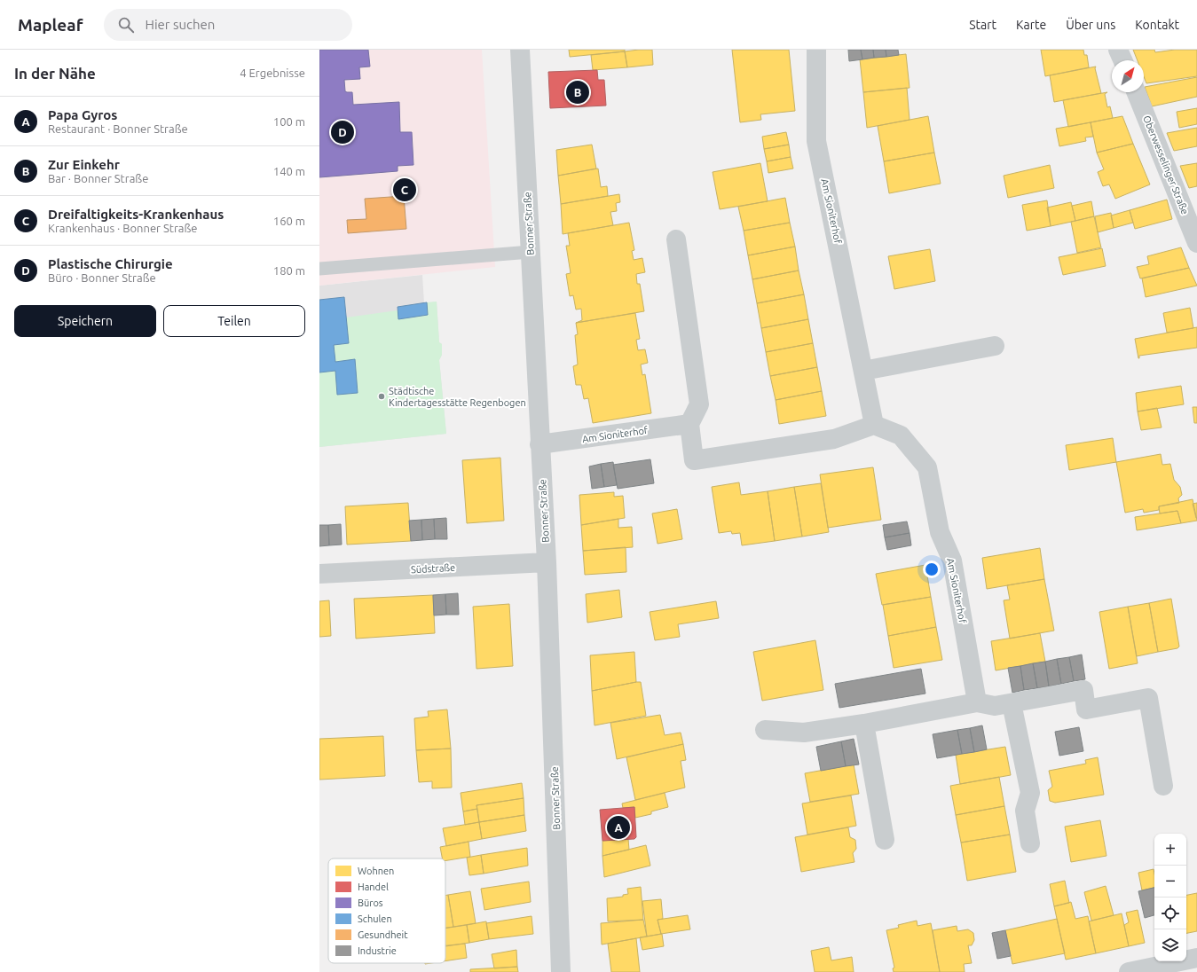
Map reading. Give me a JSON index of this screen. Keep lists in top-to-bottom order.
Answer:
{
  "streets": {
    "street": [
      "Oberwesselinger Straße",
      "Am Sioniterhof",
      "Bonner Straße",
      "Südstraße"
    ]
  },
  "crossings": [
    ["Am Sioniterhof", "Bonner Straße"],
    ["Bonner Straße", "Südstraße"]
  ],
  "places": ["Städtische Kindertagesstätte Regenbogen"],
  "legend": [
    "Wohnen",
    "Handel",
    "Büros",
    "Schulen",
    "Gesundheit",
    "Industrie"
  ],
  "north": "top right",
  "page": {
    "header": "Mapleaf",
    "search": "Hier suchen",
    "nav": [
      "Start",
      "Karte",
      "Über uns",
      "Kontakt"
    ],
    "heading": ["In der Nähe", "4 Ergebnisse"],
    "pins": [
      "B",
      "D",
      "C",
      "A"
    ],
    "list": [
      {
        "mark": "A",
        "name": "Papa Gyros",
        "note": "Restaurant · Bonner Straße",
        "value": "100 m"
      },
      {
        "mark": "B",
        "name": "Zur Einkehr",
        "note": "Bar · Bonner Straße",
        "value": "140 m"
      },
      {
        "mark": "C",
        "name": "Dreifaltigkeits-Krankenhaus",
        "note": "Krankenhaus · Bonner Straße",
        "value": "160 m"
      },
      {
        "mark": "D",
        "name": "Plastische Chirurgie",
        "note": "Büro · Bonner Straße",
        "value": "180 m"
      }
    ],
    "buttons": ["Speichern", "Teilen"],
    "map_buttons": ["+", "−"]
  }
}
